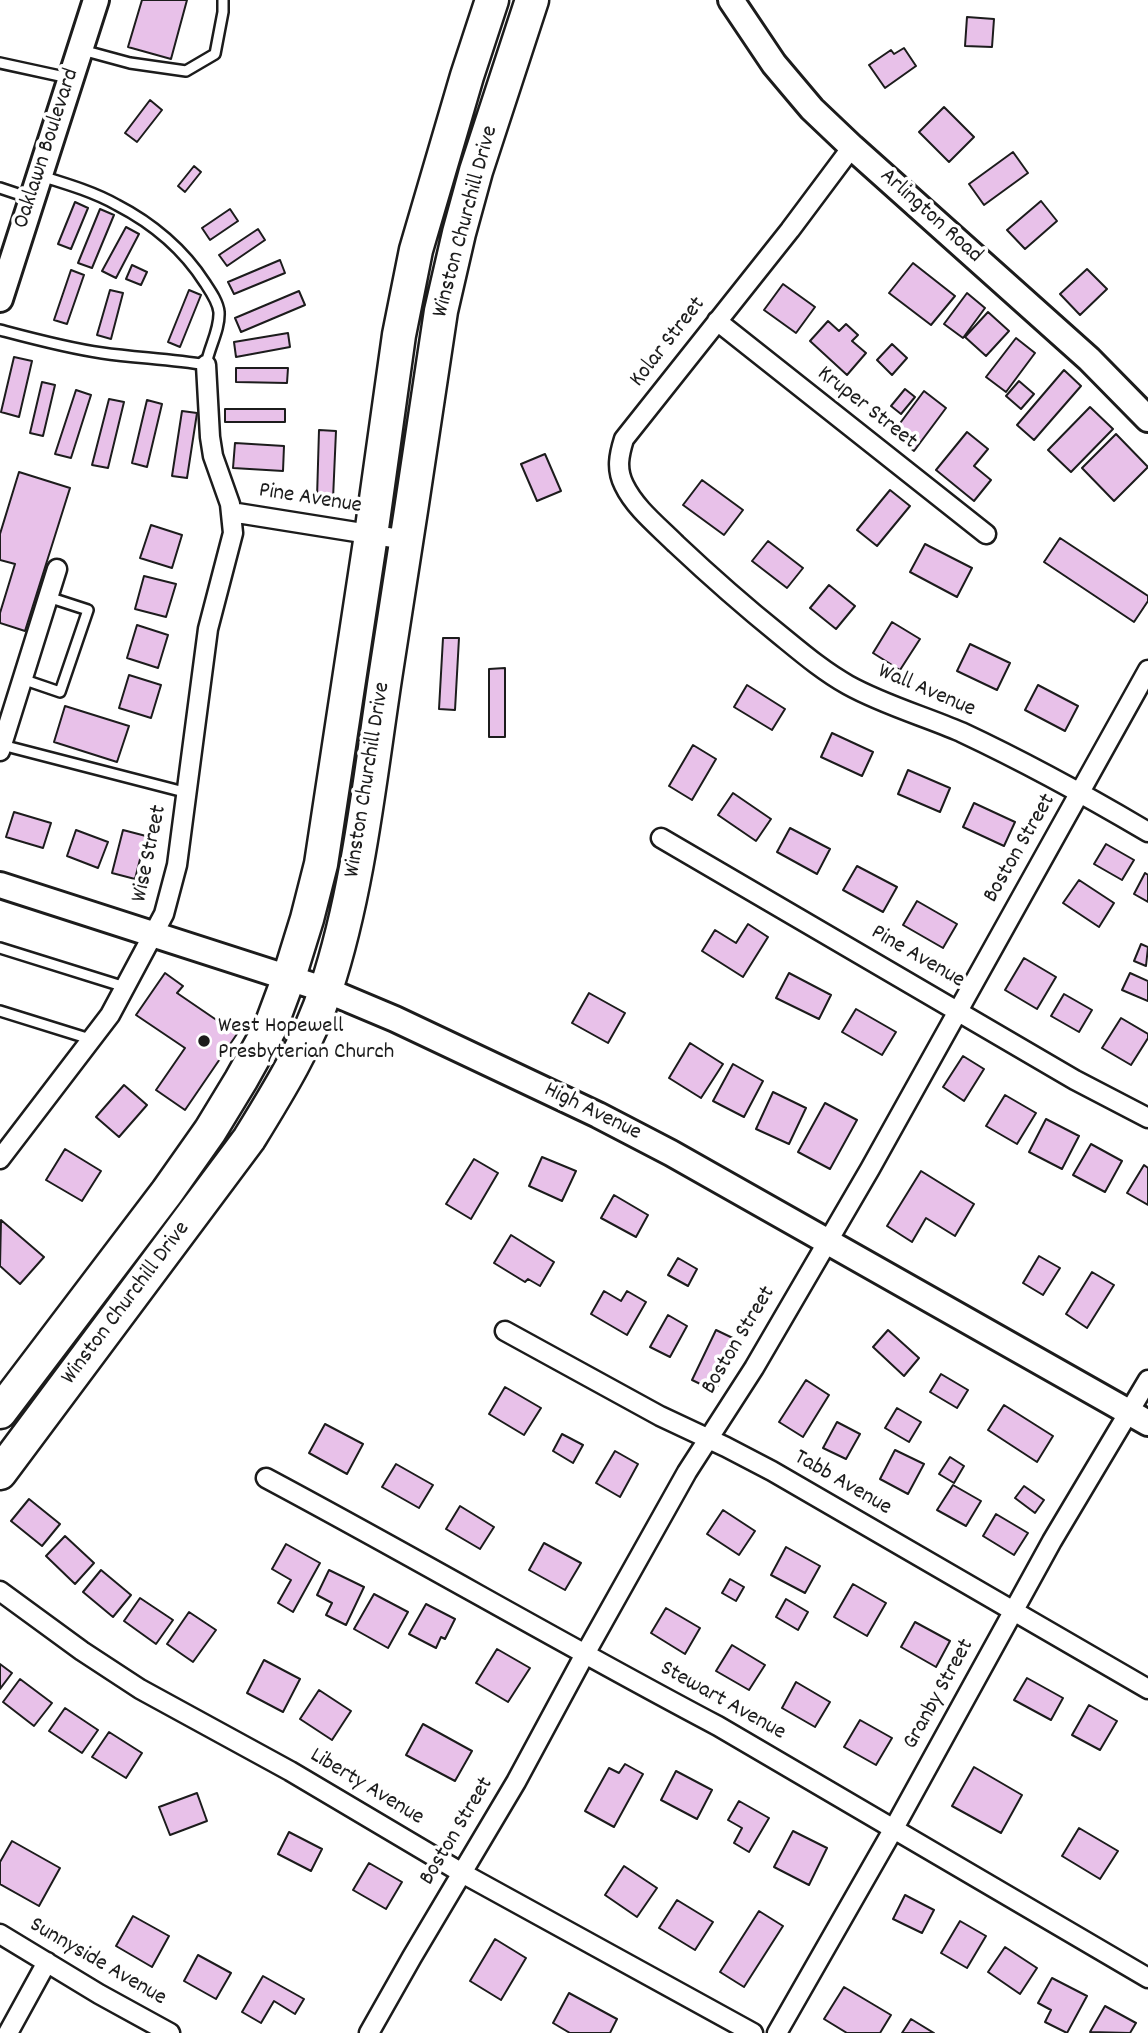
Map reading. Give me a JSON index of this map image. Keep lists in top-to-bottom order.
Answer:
{
  "streets": {
    "highway": ["Winston Churchill Drive"],
    "street": [
      "Oaklawn Boulevard",
      "Arlington Road",
      "Kolar Street",
      "Kruper Street",
      "Pine Avenue",
      "Wall Avenue",
      "Boston Street",
      "Wise Street",
      "High Avenue",
      "Tabb Avenue",
      "Granby Street",
      "Stewart Avenue",
      "Liberty Avenue",
      "Sunnyside Avenue"
    ]
  },
  "crossings": [
    ["Arlington Road", "Kolar Street"],
    ["Winston Churchill Drive", "Pine Avenue"],
    ["Winston Churchill Drive", "High Avenue"],
    ["Kolar Street", "Kruper Street"],
    ["Kolar Street", "Wall Avenue"],
    ["Pine Avenue", "Boston Street"],
    ["Pine Avenue", "Wise Street"],
    ["Wall Avenue", "Boston Street"],
    ["Boston Street", "High Avenue"],
    ["Boston Street", "Tabb Avenue"],
    ["Boston Street", "Stewart Avenue"],
    ["Boston Street", "Liberty Avenue"],
    ["Wise Street", "High Avenue"],
    ["High Avenue", "Granby Street"],
    ["Tabb Avenue", "Granby Street"],
    ["Granby Street", "Stewart Avenue"]
  ],
  "places": ["West Hopewell Presbyterian Church"]
}
